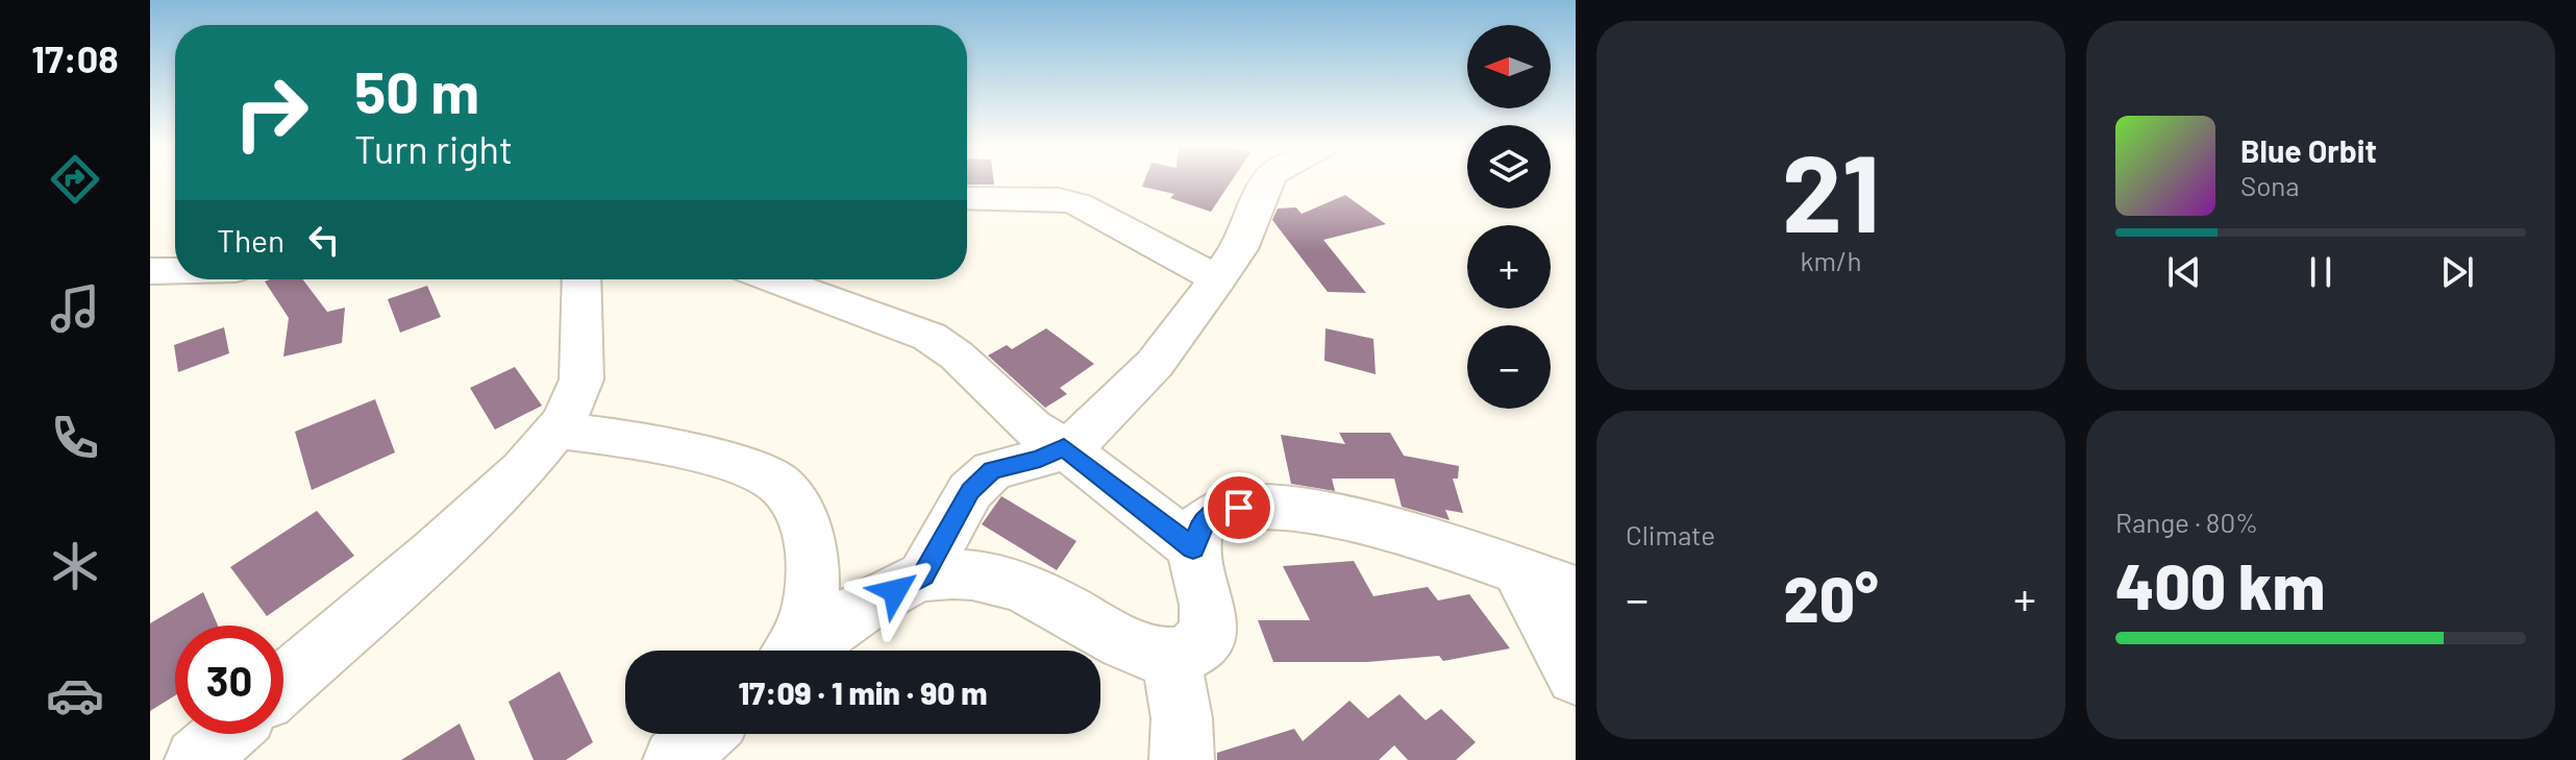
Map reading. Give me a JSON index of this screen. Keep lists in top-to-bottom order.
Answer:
{
  "north": "left",
  "page": {
    "tabs": "17:08",
    "tile": [
      ["21", "km/h"],
      "Climate",
      ["Range · 80%", "400 km"]
    ],
    "map_buttons": ["+", "−"],
    "turn": ["50 m", "Turn right"],
    "song": ["Blue Orbit", "Sona"],
    "then": "Then",
    "heat": ["−", "20°", "+"],
    "limit": "30",
    "trip": "17:09 · 1 min · 90 m"
  }
}
